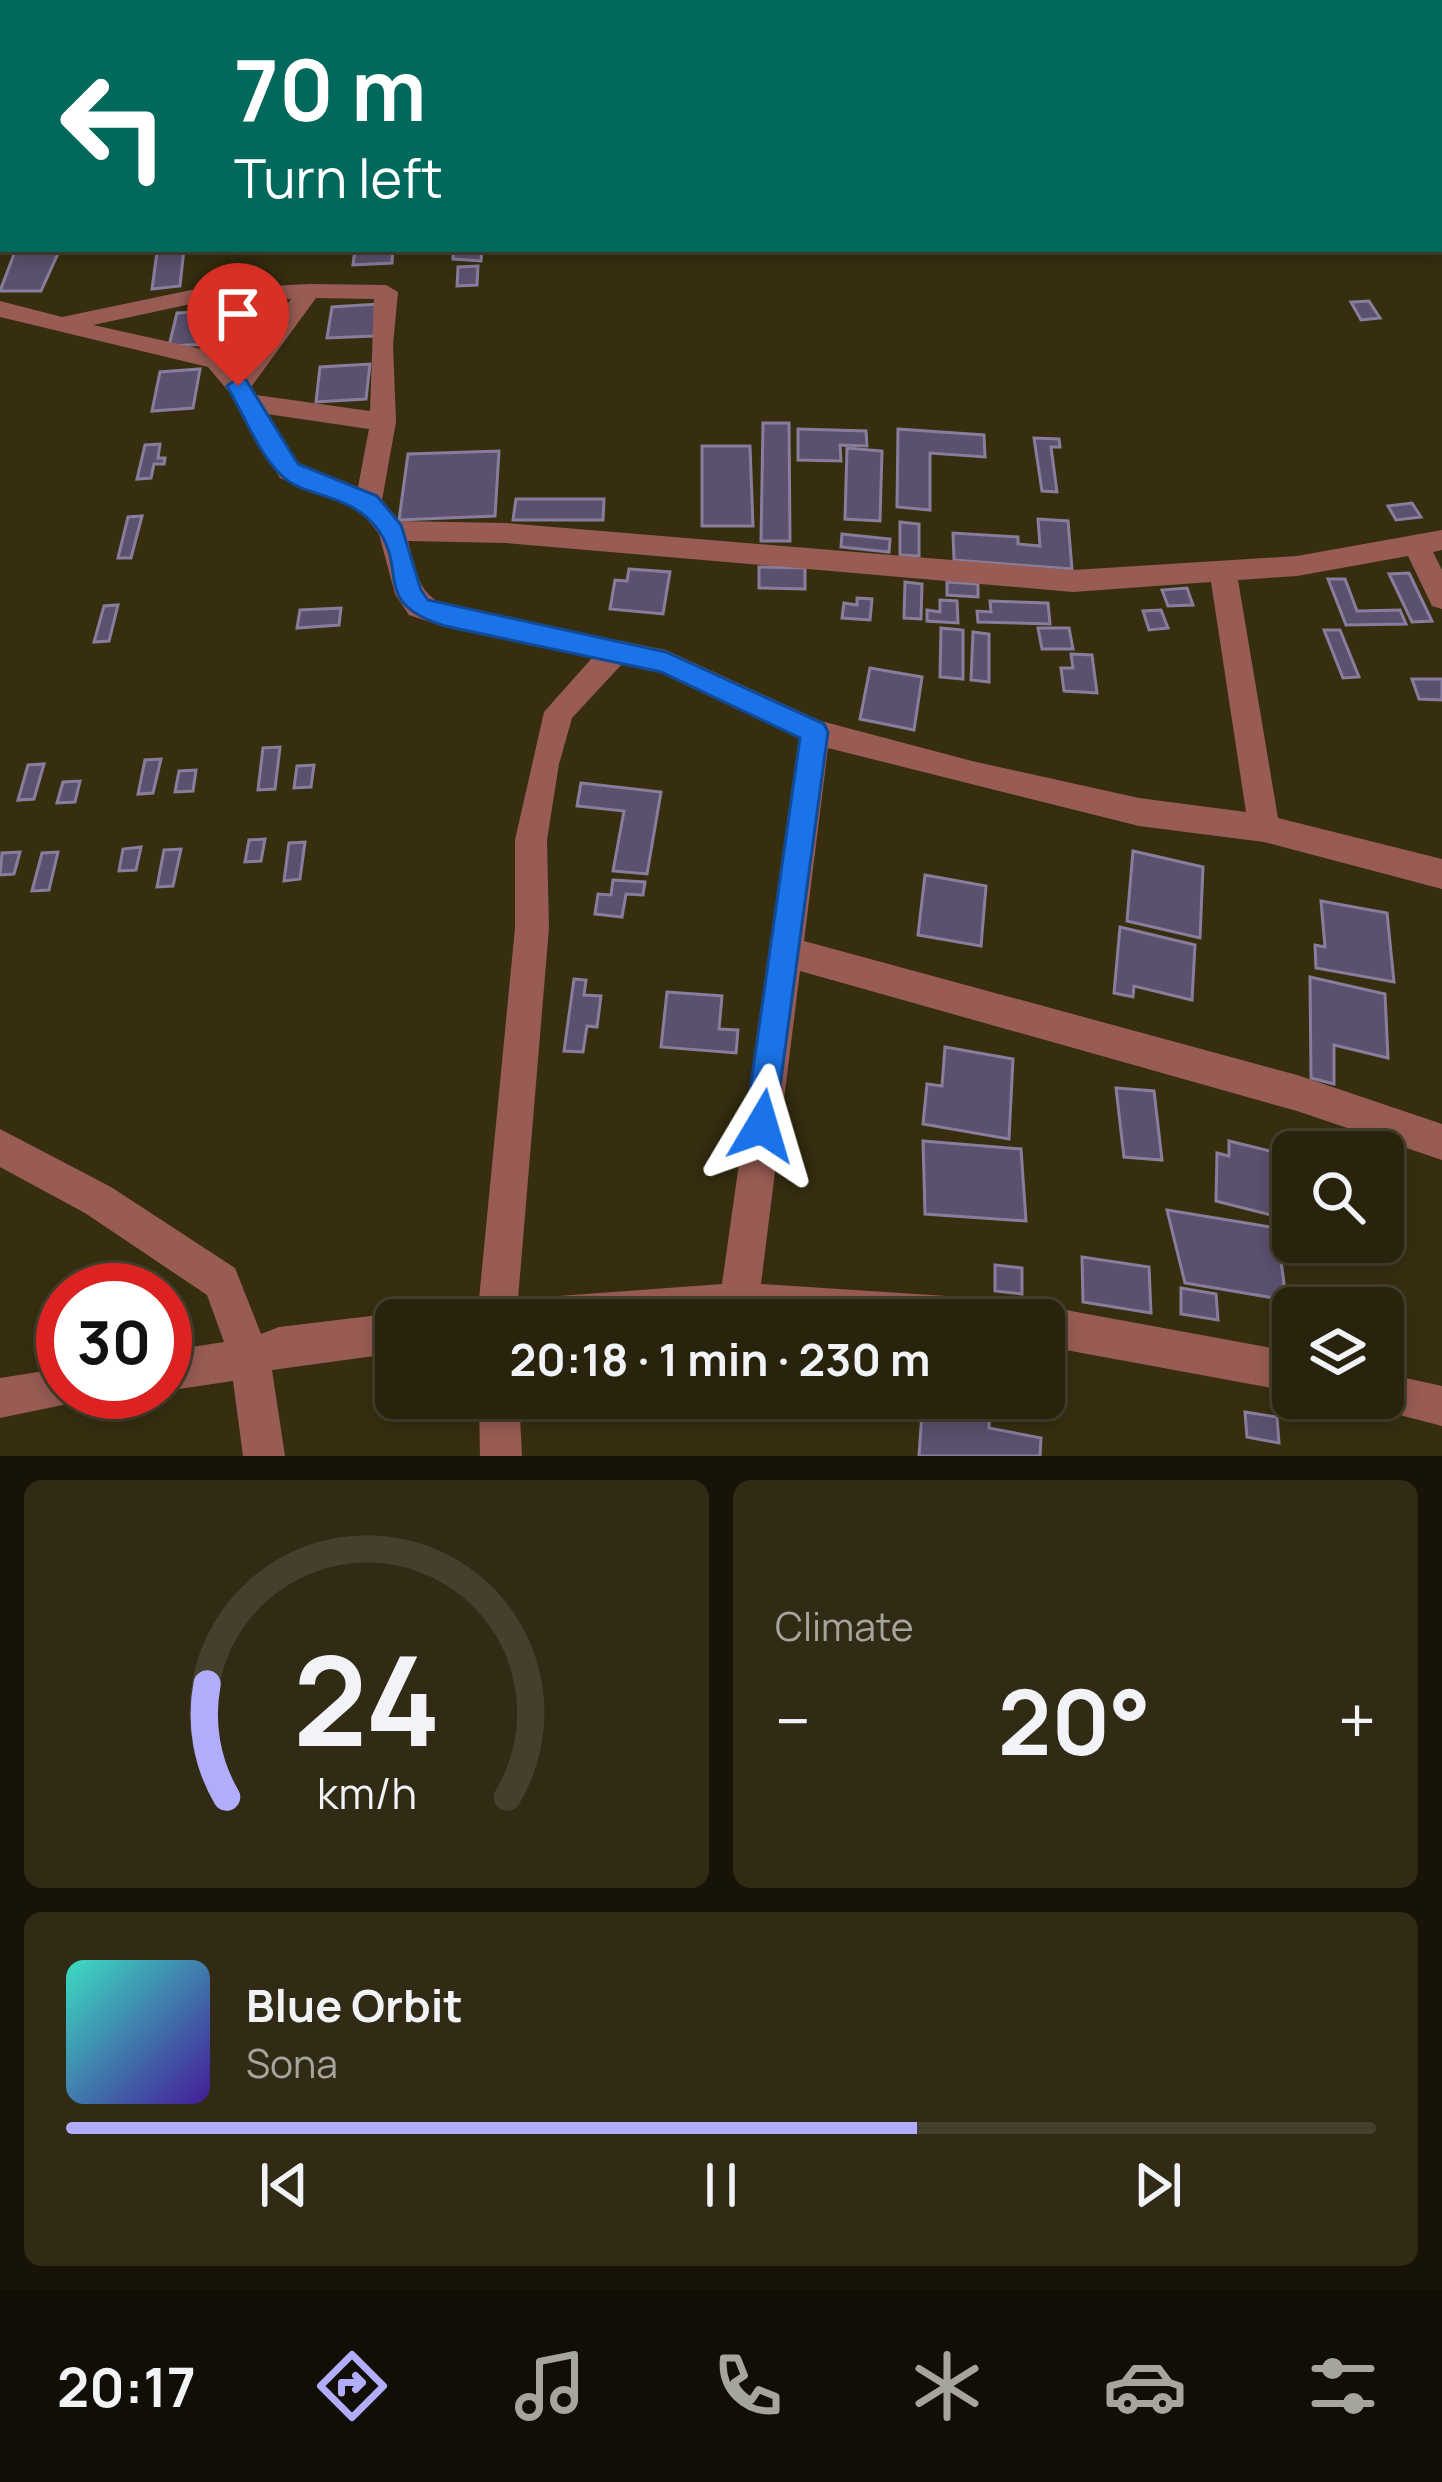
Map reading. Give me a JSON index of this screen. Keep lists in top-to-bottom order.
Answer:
{
  "page": {
    "turn": ["70 m", "Turn left"],
    "limit": "30",
    "trip": "20:18 · 1 min · 230 m",
    "tile": "Climate",
    "heat": ["−", "20°", "+"],
    "song": ["Blue Orbit", "Sona"],
    "tabs": "20:17",
    "gauge": ["24", "km/h"]
  }
}
